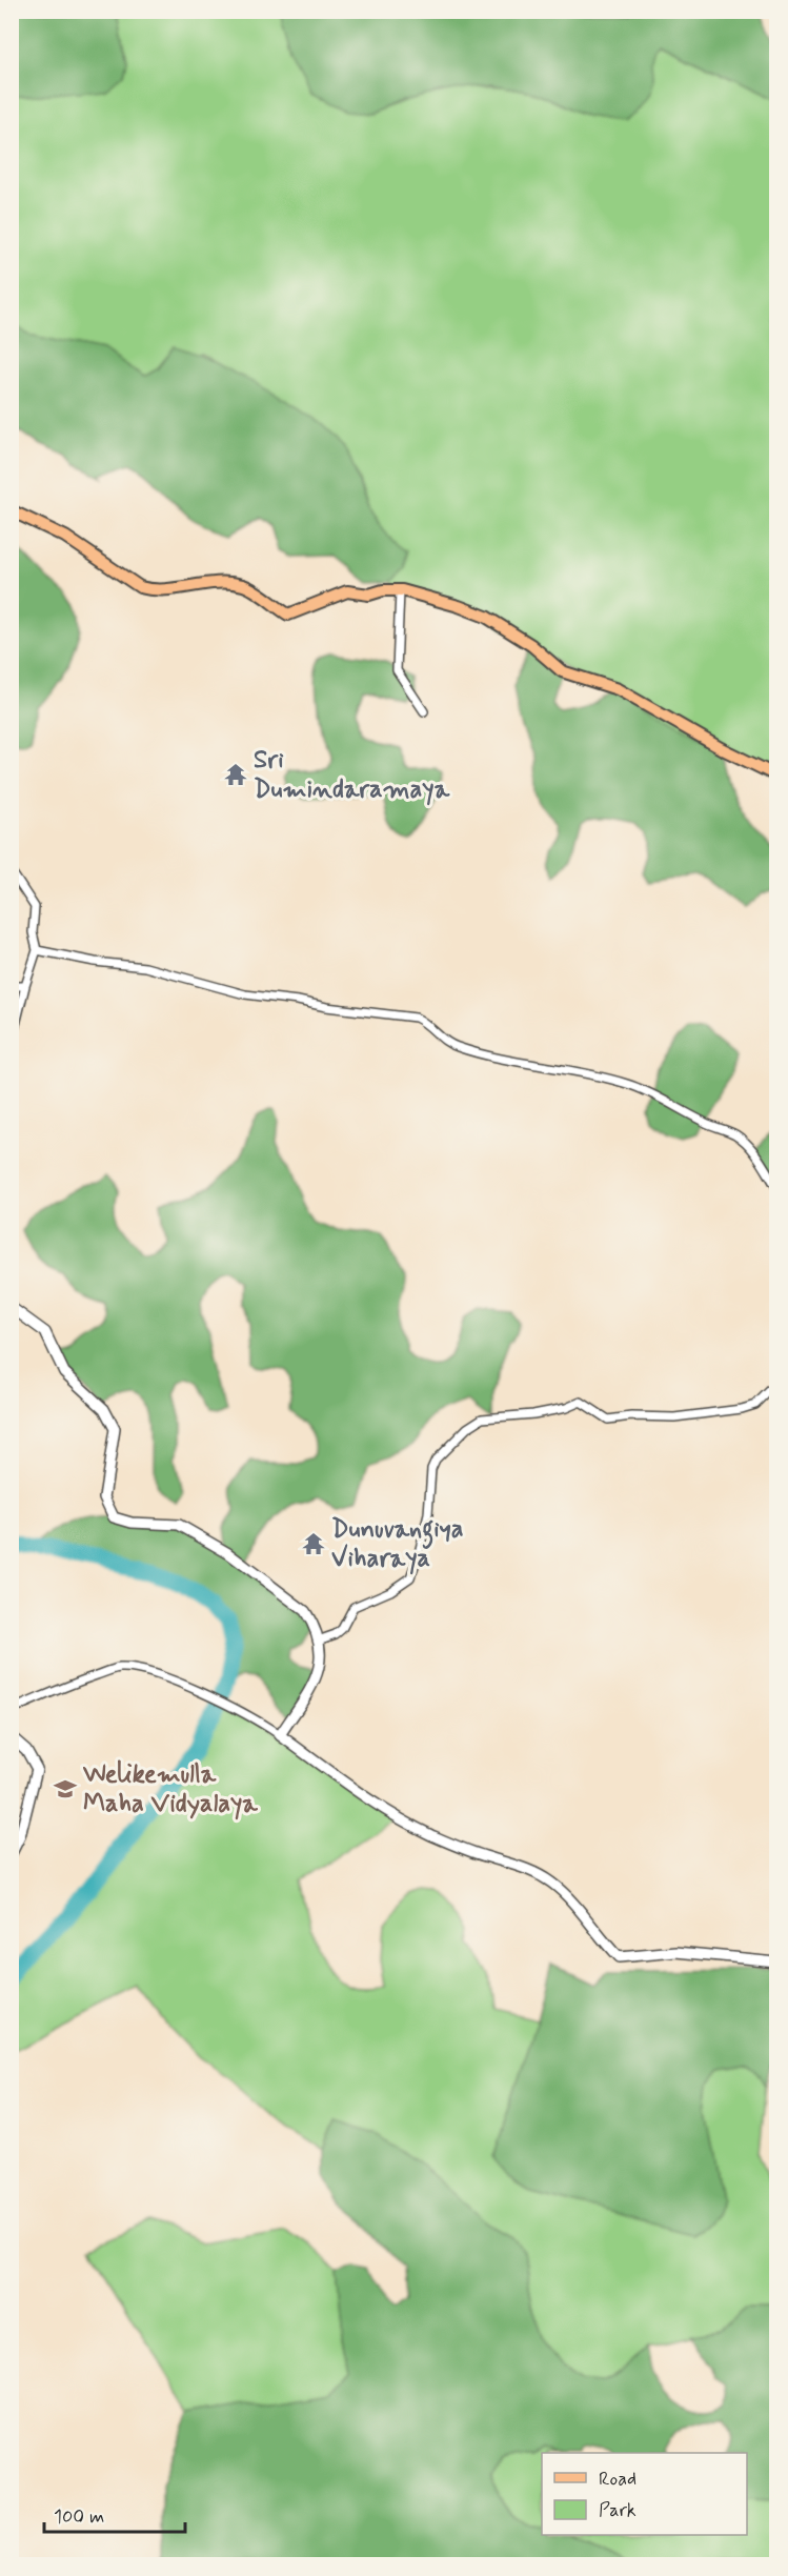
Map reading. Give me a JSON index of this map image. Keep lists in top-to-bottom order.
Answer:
{
  "places": {
    "temple": ["Sri Dumindaramaya", "Dunuvangiya Viharaya"],
    "school or university": ["Welikemulla Maha Vidyalaya"]
  },
  "legend": ["Road", "Park"],
  "scale_bar": "100 m"
}
